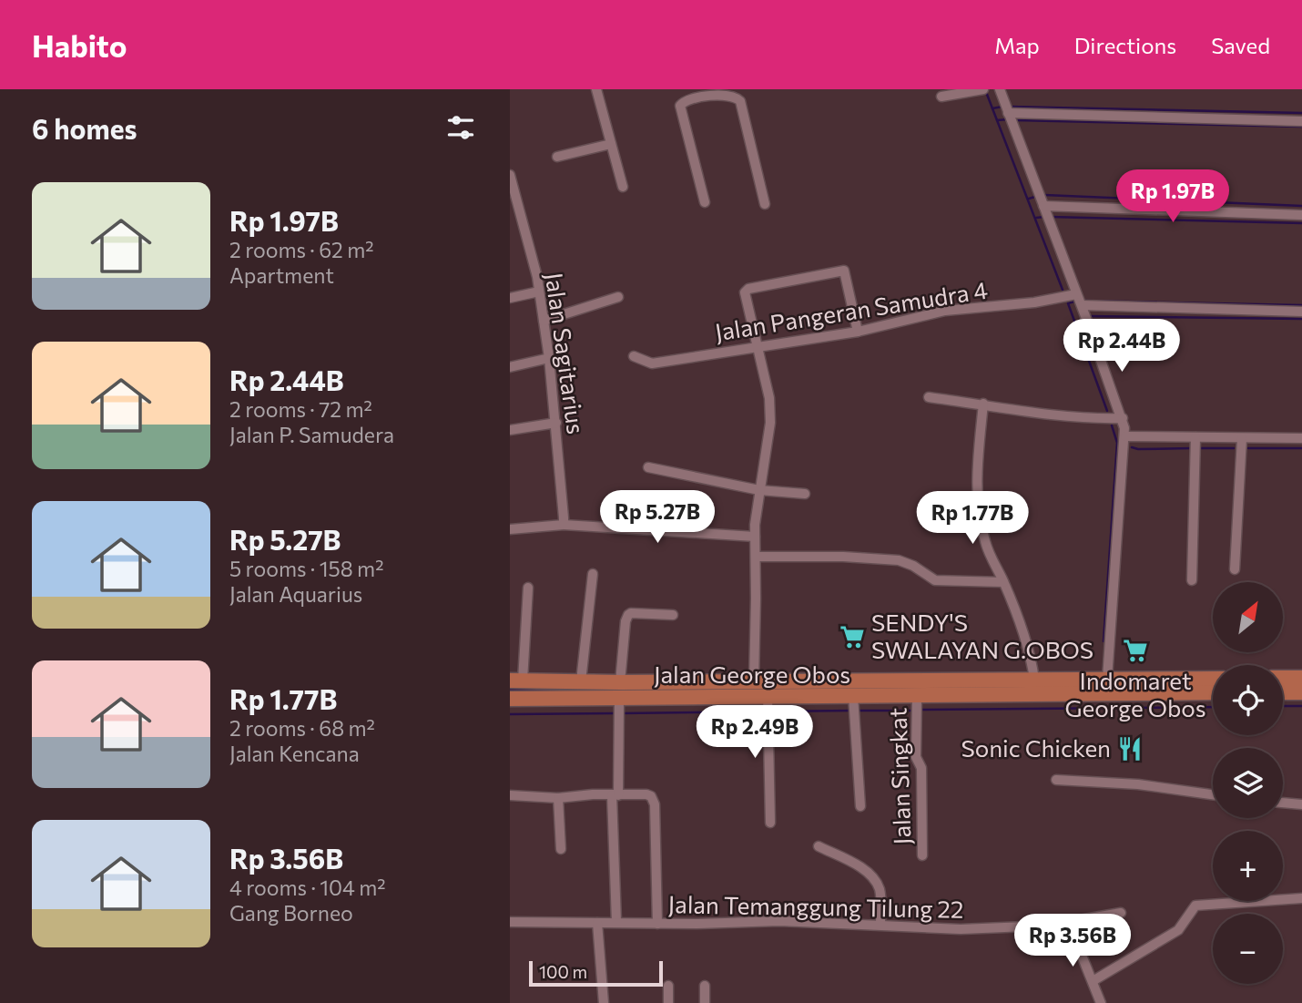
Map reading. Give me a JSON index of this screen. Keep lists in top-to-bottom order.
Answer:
{
  "streets": {
    "main road": ["Jalan George Obos"],
    "street": [
      "Jalan Pangeran Samudra 4",
      "Jalan Sagitarius",
      "Jalan Singkat",
      "Jalan Temanggung Tilung 22"
    ]
  },
  "crossings": [
    ["Jalan George Obos", "Jalan Singkat"]
  ],
  "places": {
    "supermarket": ["SENDY'S SWALAYAN G.OBOS", "Indomaret George Obos"],
    "restaurant": ["Sonic Chicken"]
  },
  "scale_bar": "100 m",
  "north": "top right",
  "page": {
    "header": "Habito",
    "nav": ["Map", "Directions", "Saved"],
    "heading": "6 homes",
    "list": [
      {
        "name": "Rp 1.97B",
        "note": "2 rooms · 62 m² · Apartment"
      },
      {
        "name": "Rp 2.44B",
        "note": "2 rooms · 72 m² · Jalan P. Samudera"
      },
      {
        "name": "Rp 5.27B",
        "note": "5 rooms · 158 m² · Jalan Aquarius"
      },
      {
        "name": "Rp 1.77B",
        "note": "2 rooms · 68 m² · Jalan Kencana"
      },
      {
        "name": "Rp 3.56B",
        "note": "4 rooms · 104 m² · Gang Borneo"
      }
    ],
    "price": [
      "Rp 1.97B",
      "Rp 2.44B",
      "Rp 5.27B",
      "Rp 1.77B",
      "Rp 2.49B",
      "Rp 3.56B"
    ],
    "map_buttons": ["+", "−"],
    "scale": "100 m"
  }
}
